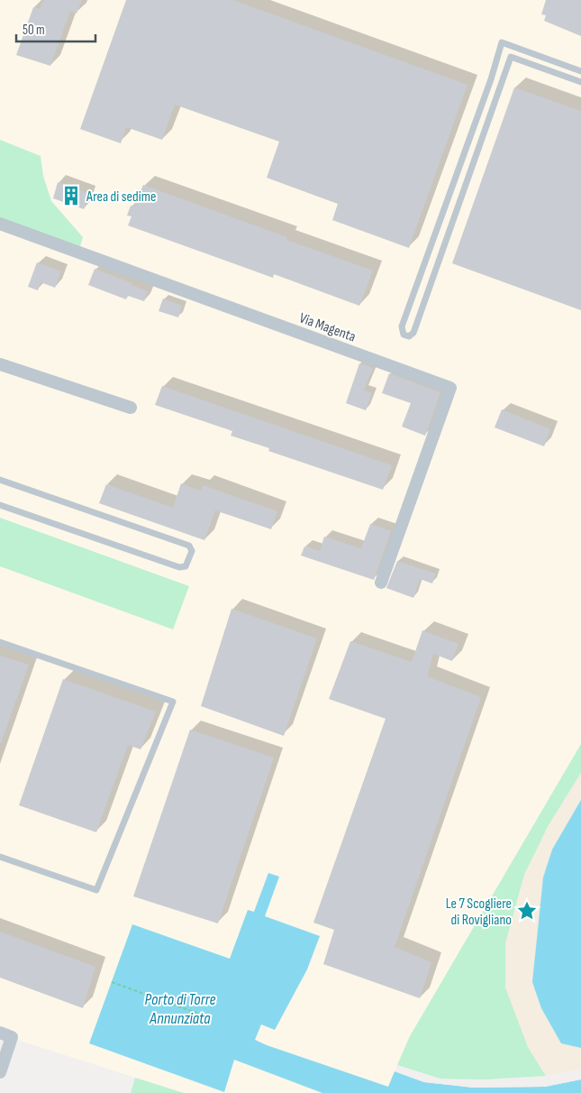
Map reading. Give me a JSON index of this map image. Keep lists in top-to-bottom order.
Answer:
{
  "streets": {
    "street": ["Via Magenta"]
  },
  "water": ["Porto di Torre Annunziata"],
  "places": {
    "building": ["Area di sedime"],
    "place": ["Le 7 Scogliere di Rovigliano"]
  },
  "scale_bar": "50 m"
}
